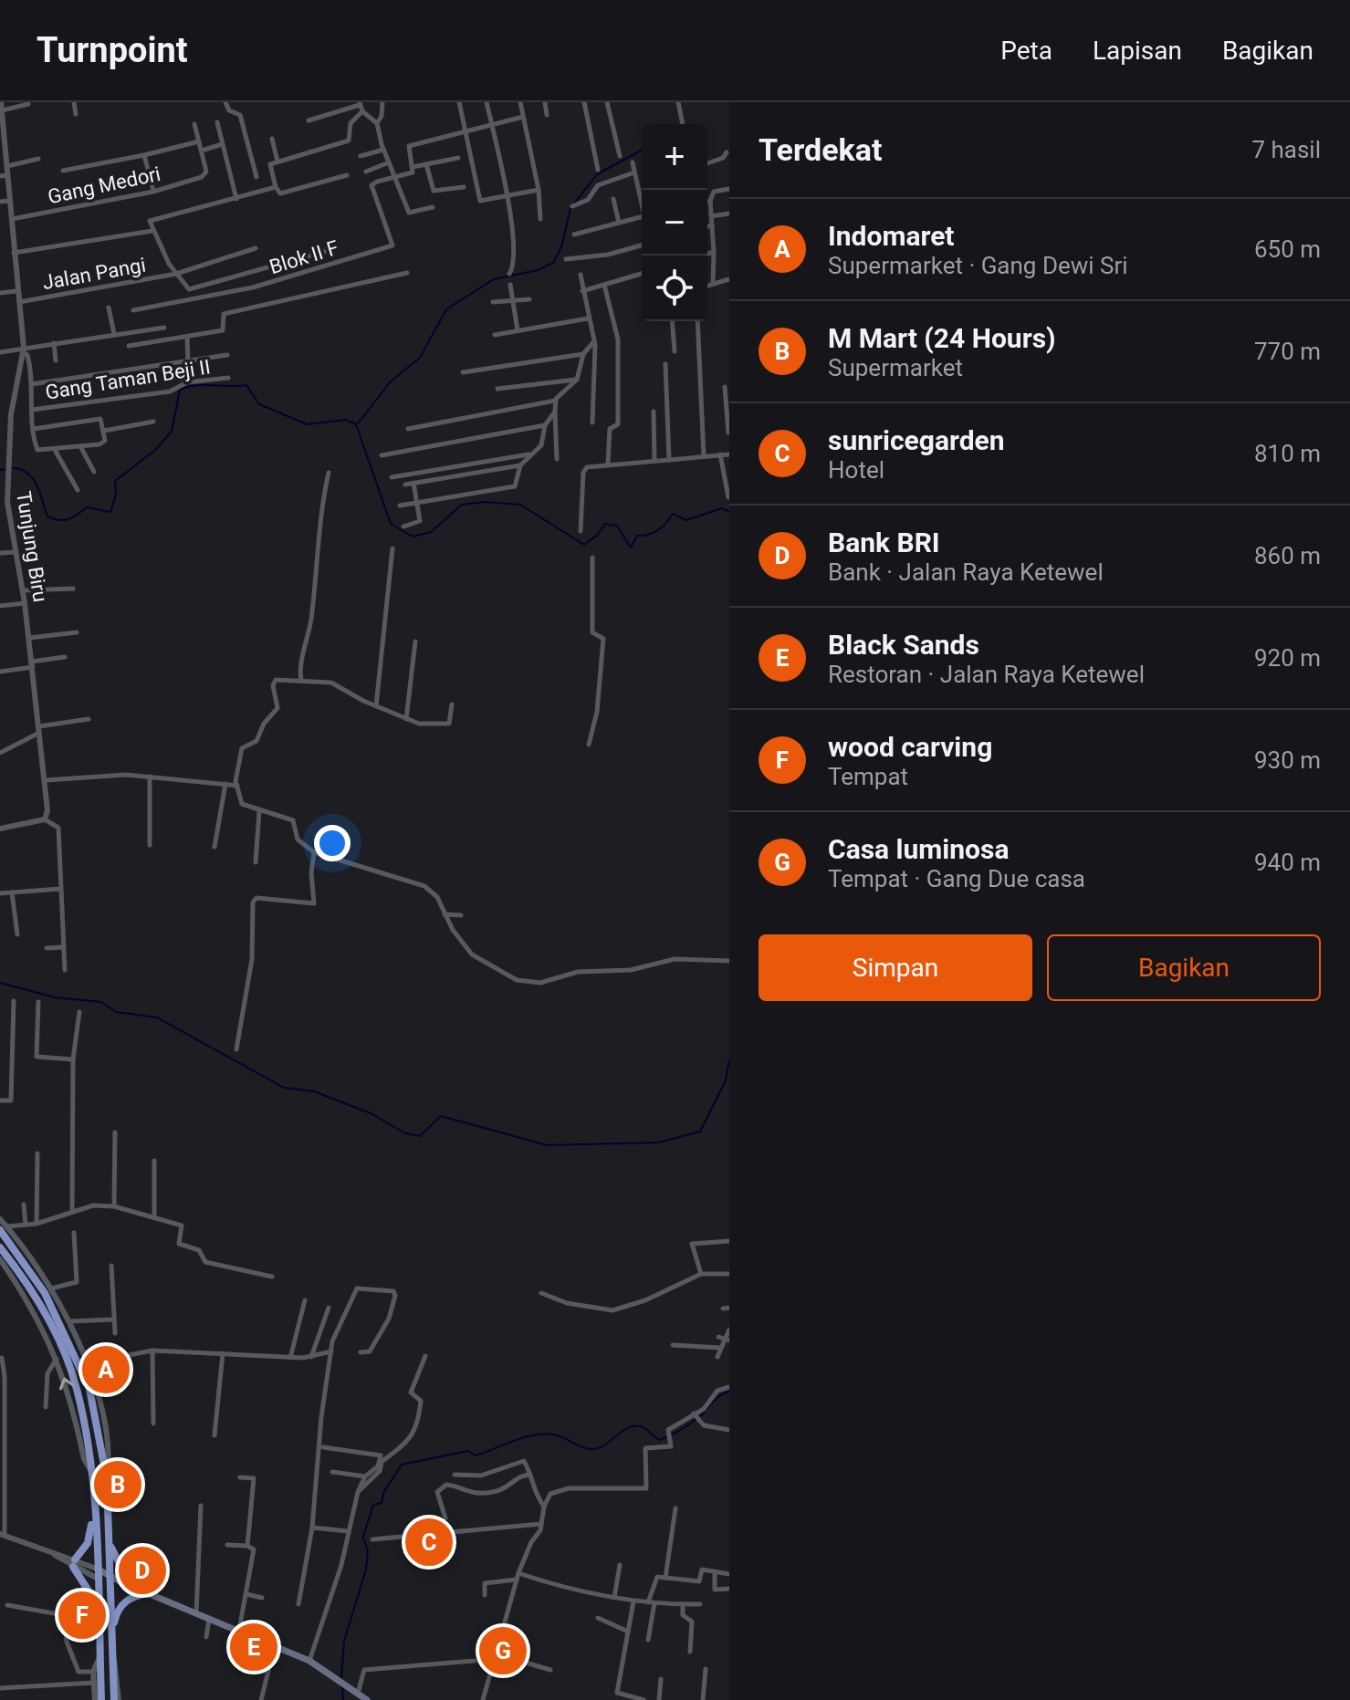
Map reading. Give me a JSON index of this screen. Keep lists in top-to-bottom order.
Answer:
{
  "streets": {
    "street": [
      "Gang Medori",
      "Blok II F",
      "Jalan Pangi",
      "Gang Taman Beji II",
      "Tunjung Biru"
    ]
  },
  "crossings": [
    ["Gang Medori", "Tunjung Biru"],
    ["Jalan Pangi", "Tunjung Biru"],
    ["Gang Taman Beji II", "Tunjung Biru"]
  ],
  "page": {
    "header": "Turnpoint",
    "nav": ["Peta", "Lapisan", "Bagikan"],
    "heading": ["Terdekat", "7 hasil"],
    "map_buttons": ["+", "−"],
    "list": [
      {
        "mark": "A",
        "name": "Indomaret",
        "note": "Supermarket · Gang Dewi Sri",
        "value": "650 m"
      },
      {
        "mark": "B",
        "name": "M Mart (24 Hours)",
        "note": "Supermarket",
        "value": "770 m"
      },
      {
        "mark": "C",
        "name": "sunricegarden",
        "note": "Hotel",
        "value": "810 m"
      },
      {
        "mark": "D",
        "name": "Bank BRI",
        "note": "Bank · Jalan Raya Ketewel",
        "value": "860 m"
      },
      {
        "mark": "E",
        "name": "Black Sands",
        "note": "Restoran · Jalan Raya Ketewel",
        "value": "920 m"
      },
      {
        "mark": "F",
        "name": "wood carving",
        "note": "Tempat",
        "value": "930 m"
      },
      {
        "mark": "G",
        "name": "Casa luminosa",
        "note": "Tempat · Gang Due casa",
        "value": "940 m"
      }
    ],
    "buttons": ["Simpan", "Bagikan"],
    "pins": [
      "A",
      "B",
      "C",
      "D",
      "F",
      "E",
      "G"
    ]
  }
}
